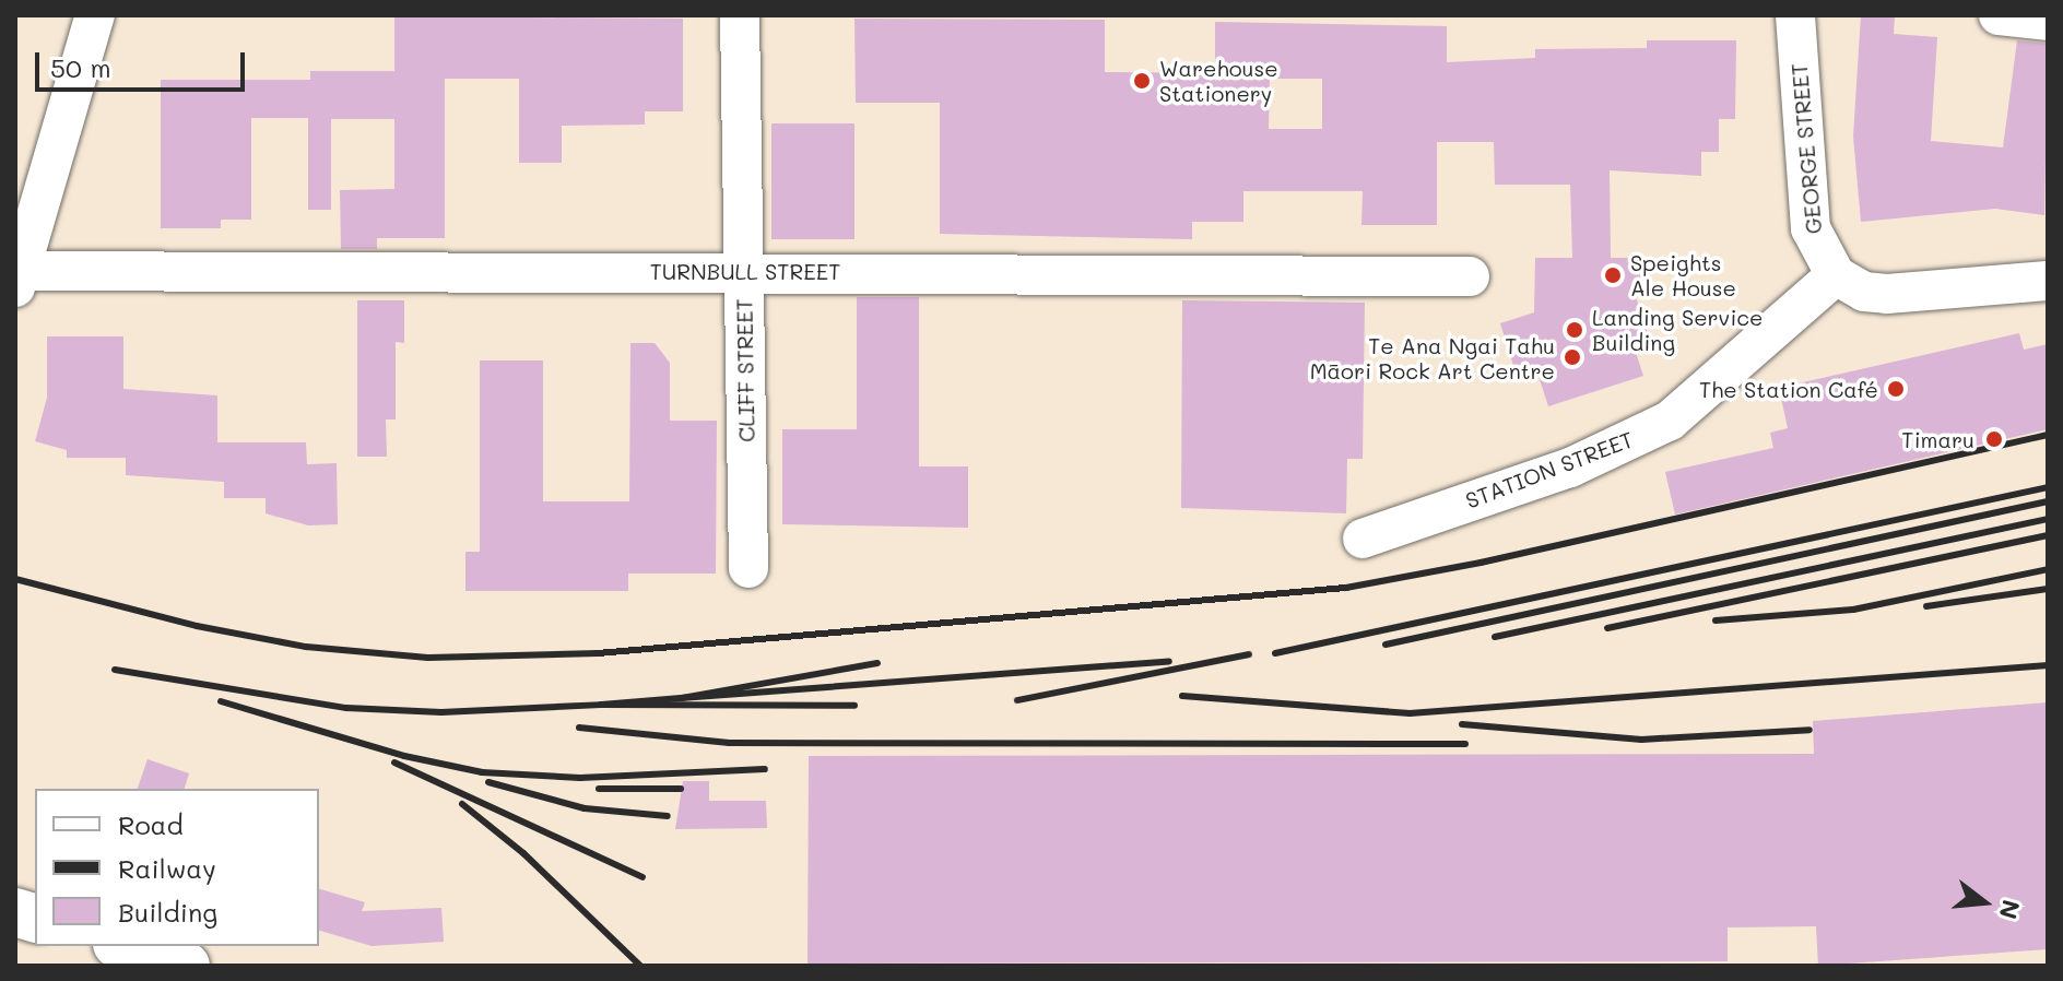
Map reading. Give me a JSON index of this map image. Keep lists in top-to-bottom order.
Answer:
{
  "streets": {
    "street": [
      "GEORGE STREET",
      "TURNBULL STREET",
      "CLIFF STREET",
      "STATION STREET"
    ]
  },
  "crossings": [
    ["GEORGE STREET", "STATION STREET"],
    ["TURNBULL STREET", "CLIFF STREET"]
  ],
  "places": [
    "Warehouse Stationery",
    "Speights Ale House",
    "Landing Service Building",
    "Te Ana Ngai Tahu Māori Rock Art Centre",
    "The Station Café",
    "Timaru"
  ],
  "legend": ["Road", "Railway", "Building"],
  "scale_bar": "50 m",
  "north": "right"
}
